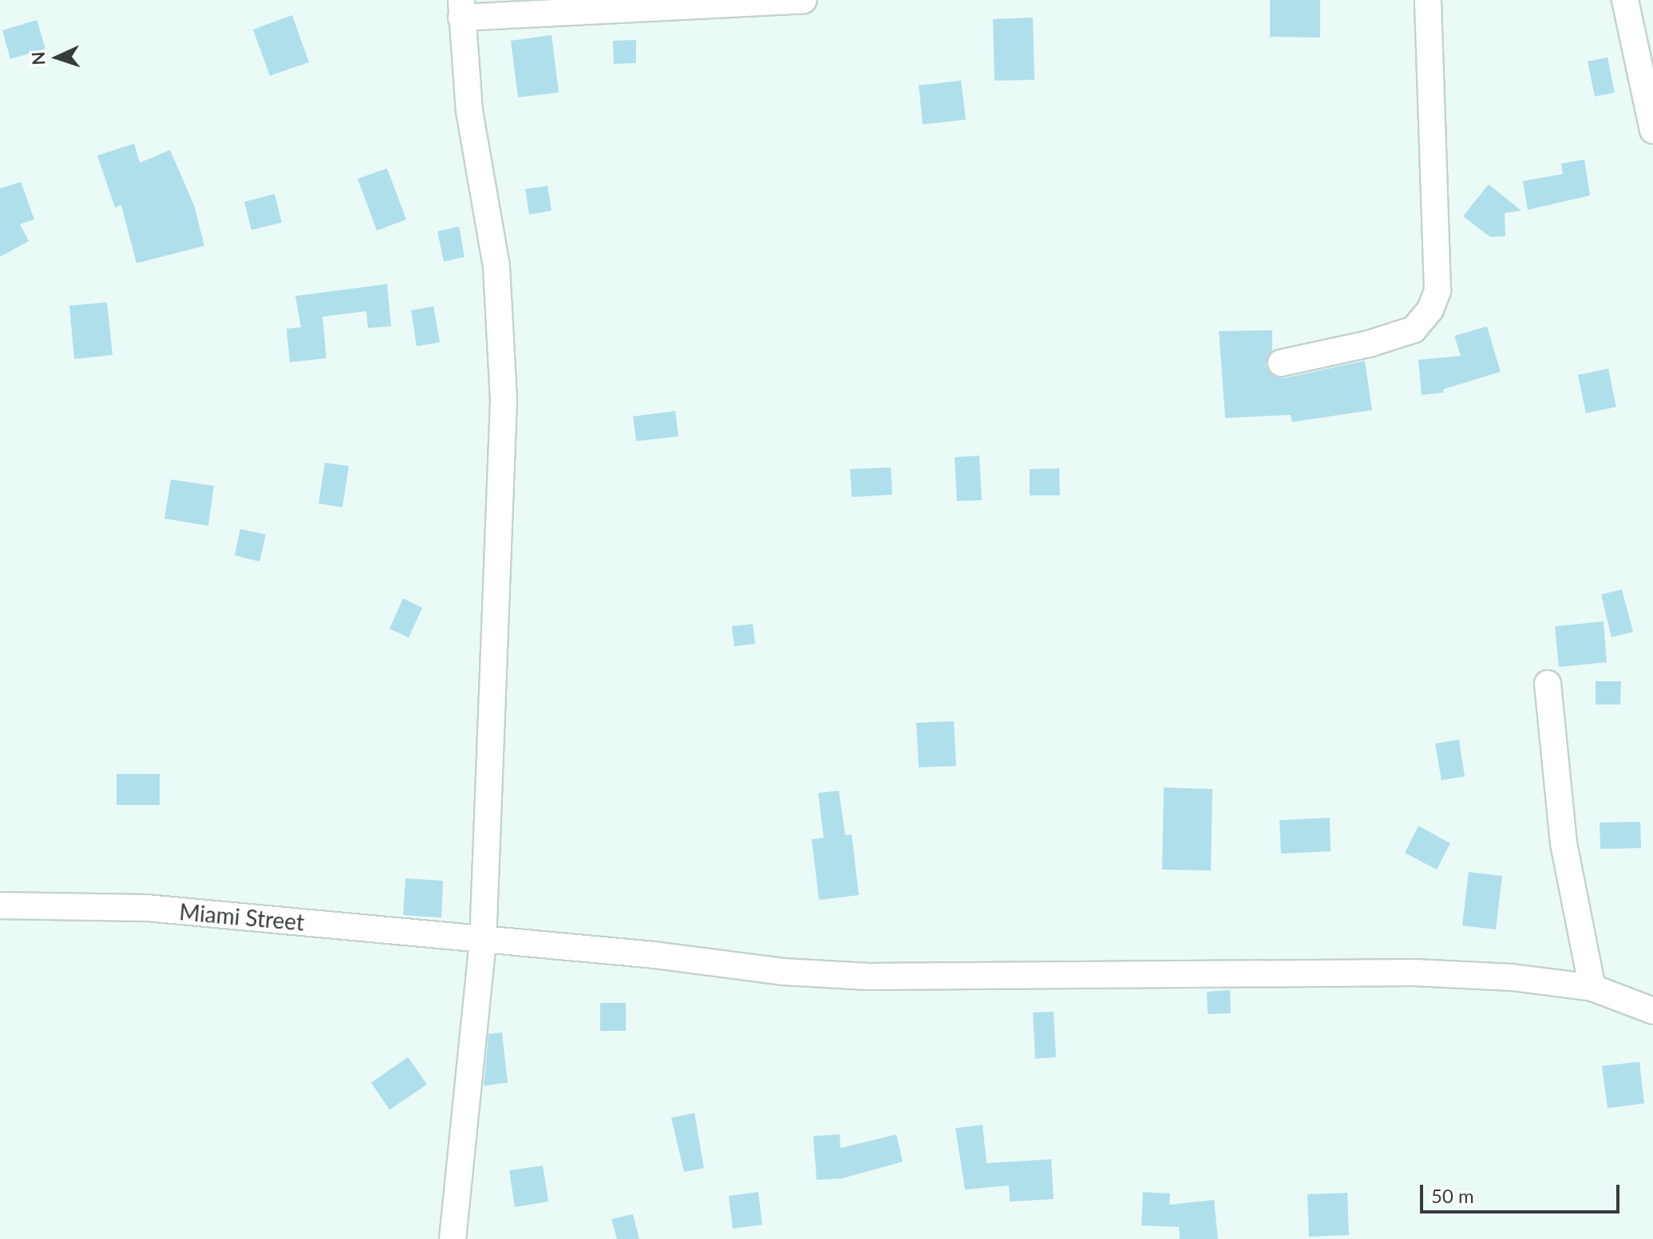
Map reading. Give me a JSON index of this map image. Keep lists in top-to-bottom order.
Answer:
{
  "streets": {
    "street": ["Miami Street"]
  },
  "scale_bar": "50 m",
  "north": "left"
}
